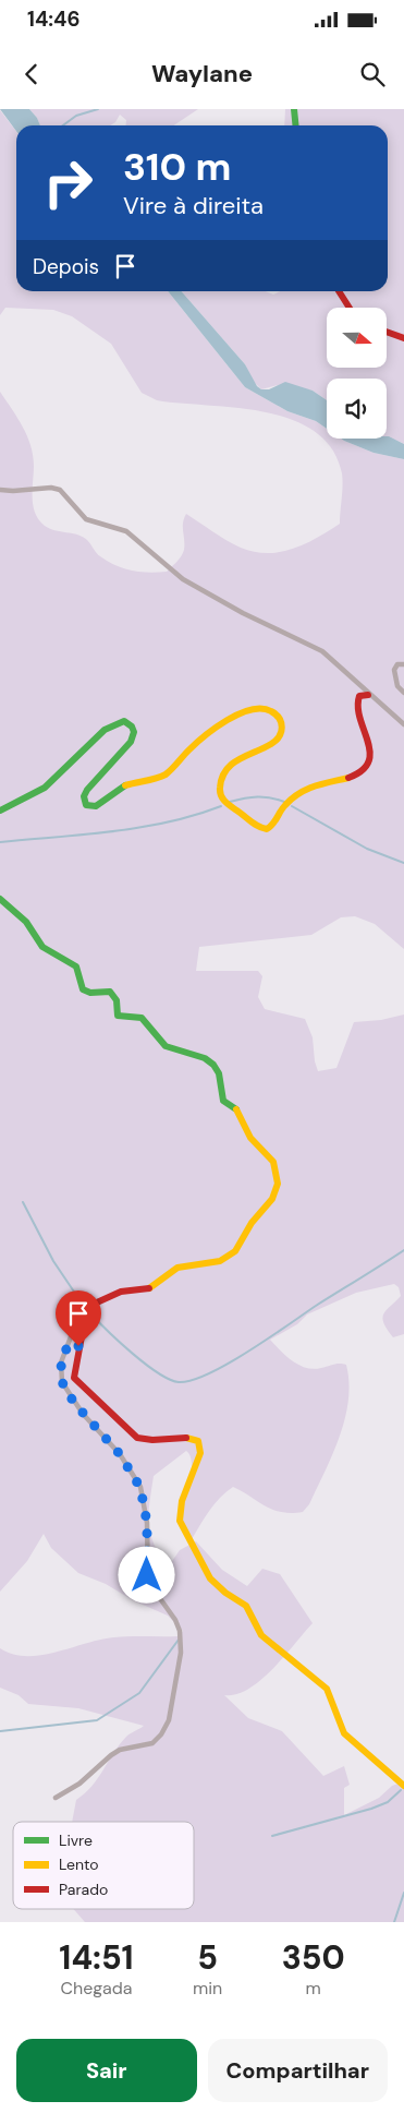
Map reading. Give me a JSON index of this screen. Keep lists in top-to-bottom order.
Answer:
{
  "legend": ["Livre", "Lento", "Parado"],
  "north": "right",
  "page": {
    "status": "14:46",
    "header": "Waylane",
    "turn": ["310 m", "Vire à direita"],
    "then": "Depois",
    "eta": [
      "14:51",
      "Chegada",
      "5",
      "min",
      "350",
      "m"
    ],
    "buttons": ["Sair", "Compartilhar"]
  }
}
